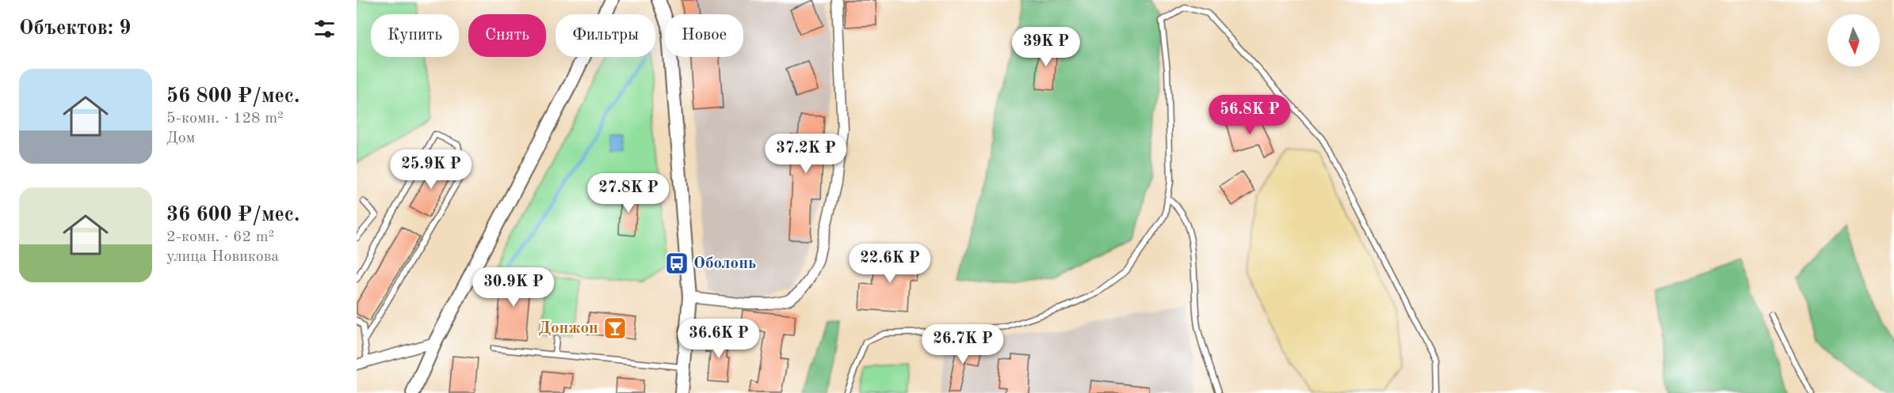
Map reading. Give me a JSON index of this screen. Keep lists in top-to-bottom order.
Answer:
{
  "places": {
    "bus stop": ["Оболонь"],
    "bar": ["Донжон"]
  },
  "north": "bottom",
  "page": {
    "heading": "Объектов: 9",
    "chip": [
      "Купить",
      "Снять",
      "Фильтры",
      "Новое"
    ],
    "price": [
      "39K ₽",
      "56.8K ₽",
      "37.2K ₽",
      "25.9K ₽",
      "27.8K ₽",
      "22.6K ₽",
      "30.9K ₽",
      "36.6K ₽",
      "26.7K ₽"
    ],
    "list": [
      {
        "name": "56 800 ₽/мес.",
        "note": "5-комн. · 128 m² · Дом"
      },
      {
        "name": "36 600 ₽/мес.",
        "note": "2-комн. · 62 m² · улица Новикова"
      }
    ]
  }
}
